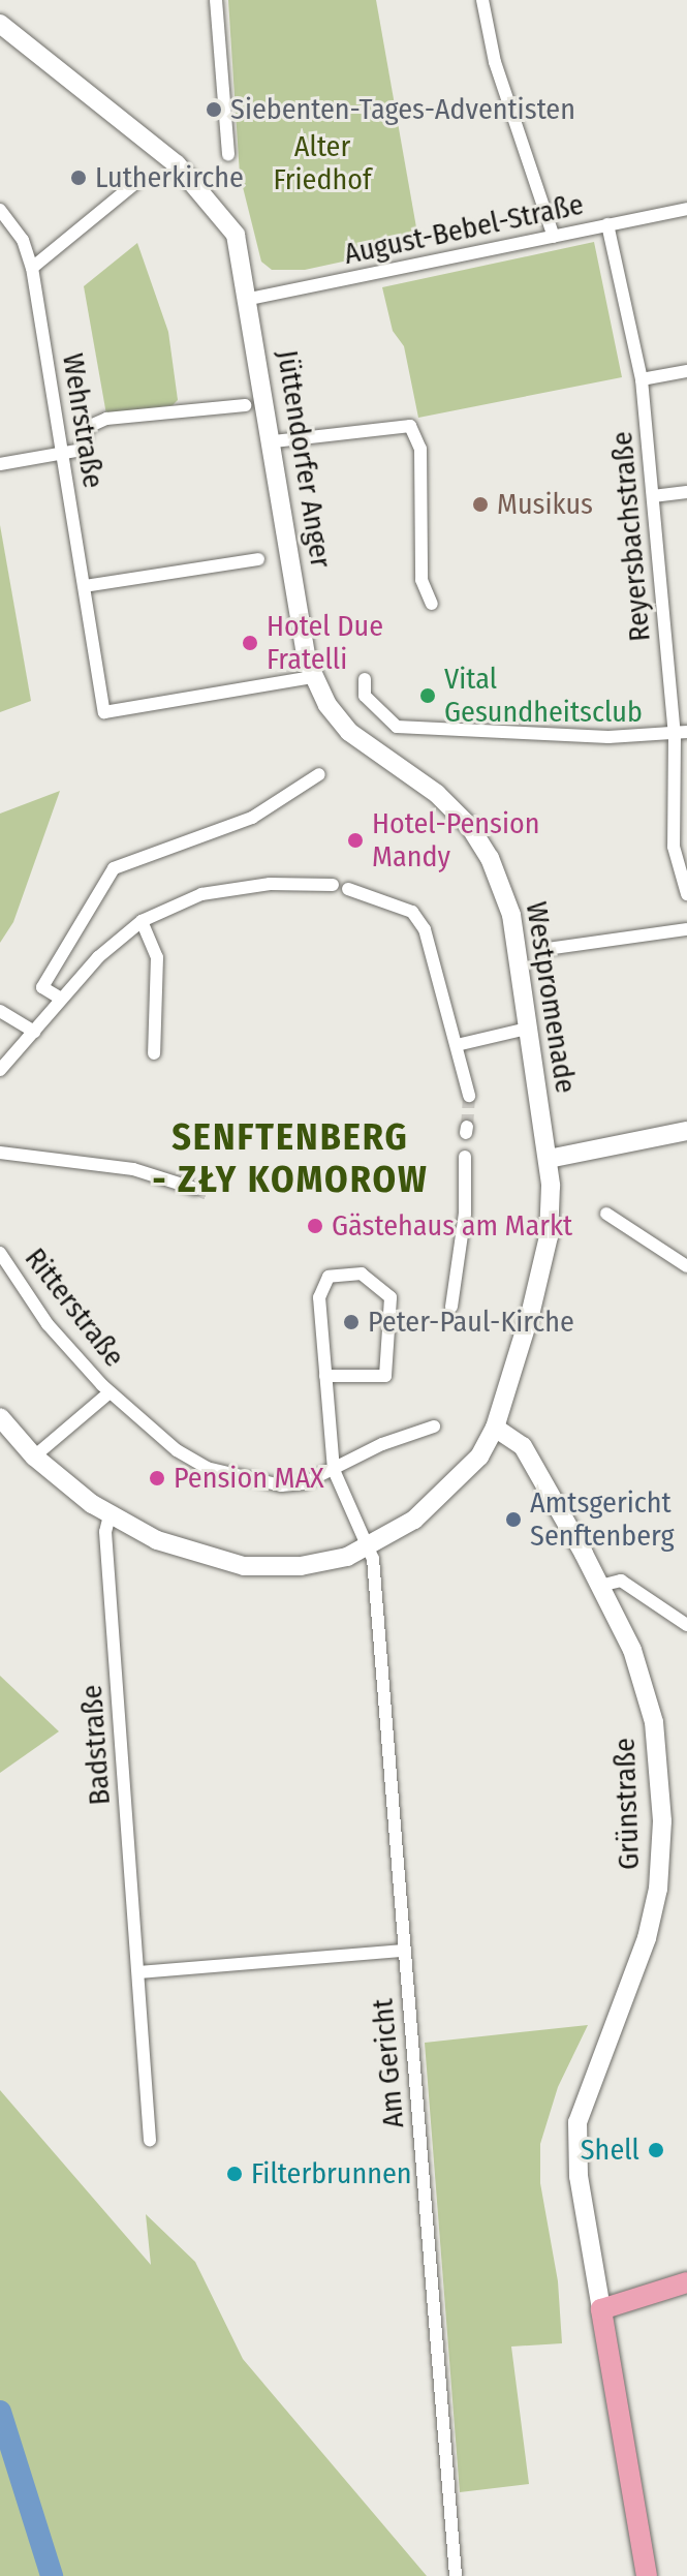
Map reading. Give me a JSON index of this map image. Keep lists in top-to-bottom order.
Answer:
{
  "streets": {
    "main road": ["Jüttendorfer Anger", "Westpromenade", "Grünstraße"],
    "street": [
      "August-Bebel-Straße",
      "Wehrstraße",
      "Reyersbachstraße",
      "Ritterstraße",
      "Badstraße",
      "Am Gericht"
    ]
  },
  "crossings": [
    ["August-Bebel-Straße", "Jüttendorfer Anger"],
    ["August-Bebel-Straße", "Reyersbachstraße"],
    ["Wehrstraße", "Jüttendorfer Anger"],
    ["Wehrstraße", "Westpromenade"],
    ["Jüttendorfer Anger", "Westpromenade"],
    ["Westpromenade", "Badstraße"],
    ["Westpromenade", "Grünstraße"],
    ["Westpromenade", "Am Gericht"],
    ["Ritterstraße", "Am Gericht"]
  ],
  "districts": ["SENFTENBERG - ZŁY KOMOROW"],
  "parks": ["Alter Friedhof"],
  "places": [
    "Siebenten-Tages-Adventisten",
    "Lutherkirche",
    "Musikus",
    "Hotel Due Fratelli",
    "Vital Gesundheitsclub",
    "Hotel-Pension Mandy",
    "Gästehaus am Markt",
    "Peter-Paul-Kirche",
    "Pension MAX",
    "Amtsgericht Senftenberg",
    "Shell",
    "Filterbrunnen"
  ]
}
